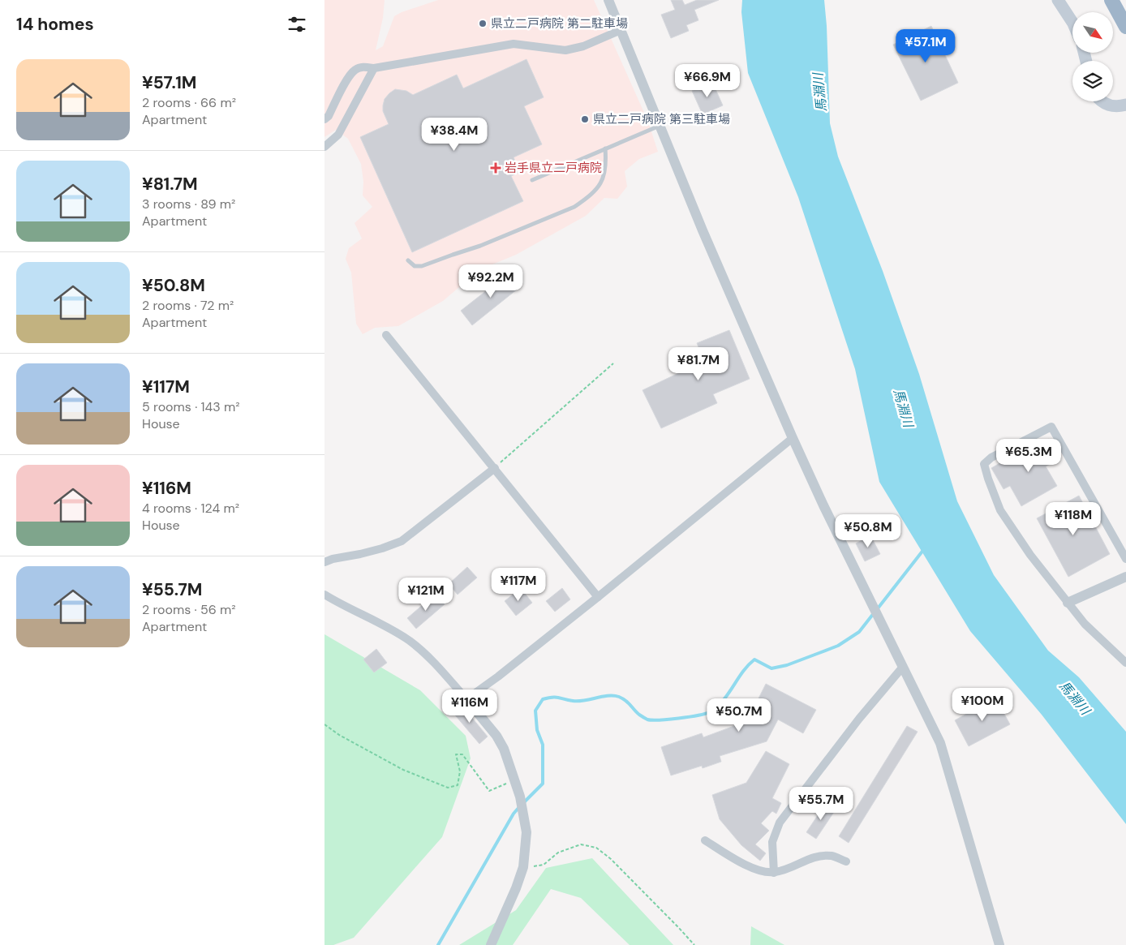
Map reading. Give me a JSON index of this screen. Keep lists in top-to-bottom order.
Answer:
{
  "water": ["馬淵川"],
  "places": {
    "other": ["県立二戸病院 第二駐車場", "県立二戸病院 第三駐車場"],
    "health": ["岩手県立二戸病院"]
  },
  "north": "bottom right",
  "page": {
    "heading": "14 homes",
    "price": [
      "¥57.1M",
      "¥66.9M",
      "¥38.4M",
      "¥92.2M",
      "¥81.7M",
      "¥65.3M",
      "¥118M",
      "¥50.8M",
      "¥117M",
      "¥121M",
      "¥100M",
      "¥116M",
      "¥50.7M",
      "¥55.7M"
    ],
    "list": [
      {
        "name": "¥57.1M",
        "note": "2 rooms · 66 m² · Apartment"
      },
      {
        "name": "¥81.7M",
        "note": "3 rooms · 89 m² · Apartment"
      },
      {
        "name": "¥50.8M",
        "note": "2 rooms · 72 m² · Apartment"
      },
      {
        "name": "¥117M",
        "note": "5 rooms · 143 m² · House"
      },
      {
        "name": "¥116M",
        "note": "4 rooms · 124 m² · House"
      },
      {
        "name": "¥55.7M",
        "note": "2 rooms · 56 m² · Apartment"
      }
    ]
  }
}
